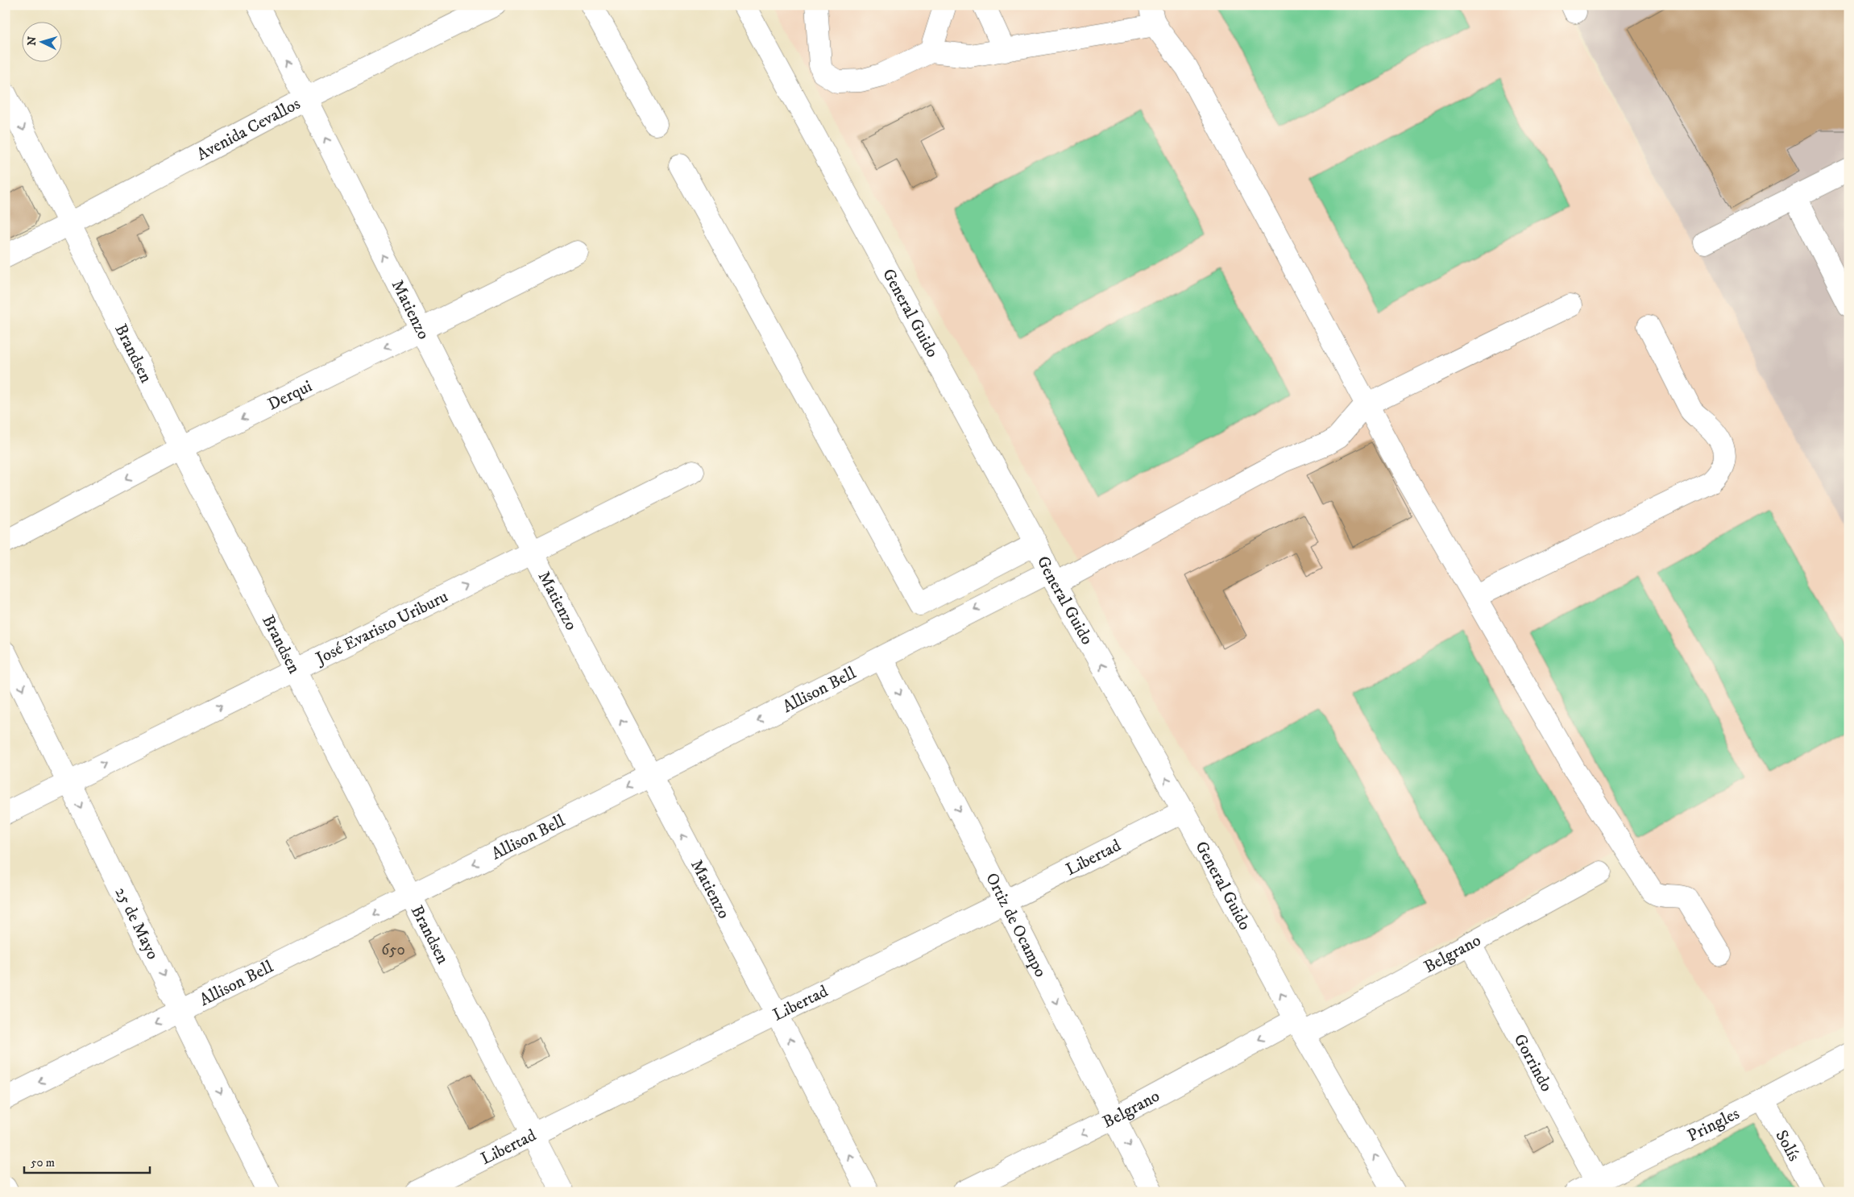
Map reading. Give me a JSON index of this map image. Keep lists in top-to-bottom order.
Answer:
{
  "streets": {
    "street": [
      "Avenida Cevallos",
      "Matienzo",
      "General Guido",
      "Brandsen",
      "Derqui",
      "José Evaristo Uriburu",
      "Allison Bell",
      "Libertad",
      "25 de Mayo",
      "Ortiz de Ocampo",
      "Belgrano",
      "Gorrindo",
      "Pringles",
      "Solís"
    ]
  },
  "crossings": [
    ["Avenida Cevallos", "Matienzo"],
    ["Avenida Cevallos", "Brandsen"],
    ["Matienzo", "Derqui"],
    ["Matienzo", "José Evaristo Uriburu"],
    ["Matienzo", "Allison Bell"],
    ["Matienzo", "Libertad"],
    ["General Guido", "Allison Bell"],
    ["General Guido", "Libertad"],
    ["General Guido", "Belgrano"],
    ["Brandsen", "Derqui"],
    ["Brandsen", "José Evaristo Uriburu"],
    ["Brandsen", "Allison Bell"],
    ["Brandsen", "Libertad"],
    ["José Evaristo Uriburu", "25 de Mayo"],
    ["Allison Bell", "25 de Mayo"],
    ["Allison Bell", "Ortiz de Ocampo"],
    ["Libertad", "Ortiz de Ocampo"],
    ["Ortiz de Ocampo", "Belgrano"],
    ["Belgrano", "Gorrindo"],
    ["Gorrindo", "Pringles"],
    ["Pringles", "Solís"]
  ],
  "one_way": [
    "Matienzo",
    "General Guido",
    "Derqui",
    "José Evaristo Uriburu",
    "Allison Bell",
    "25 de Mayo",
    "Ortiz de Ocampo",
    "Belgrano"
  ],
  "house_numbers": ["650"],
  "scale_bar": "50 m",
  "north": "left"
}
